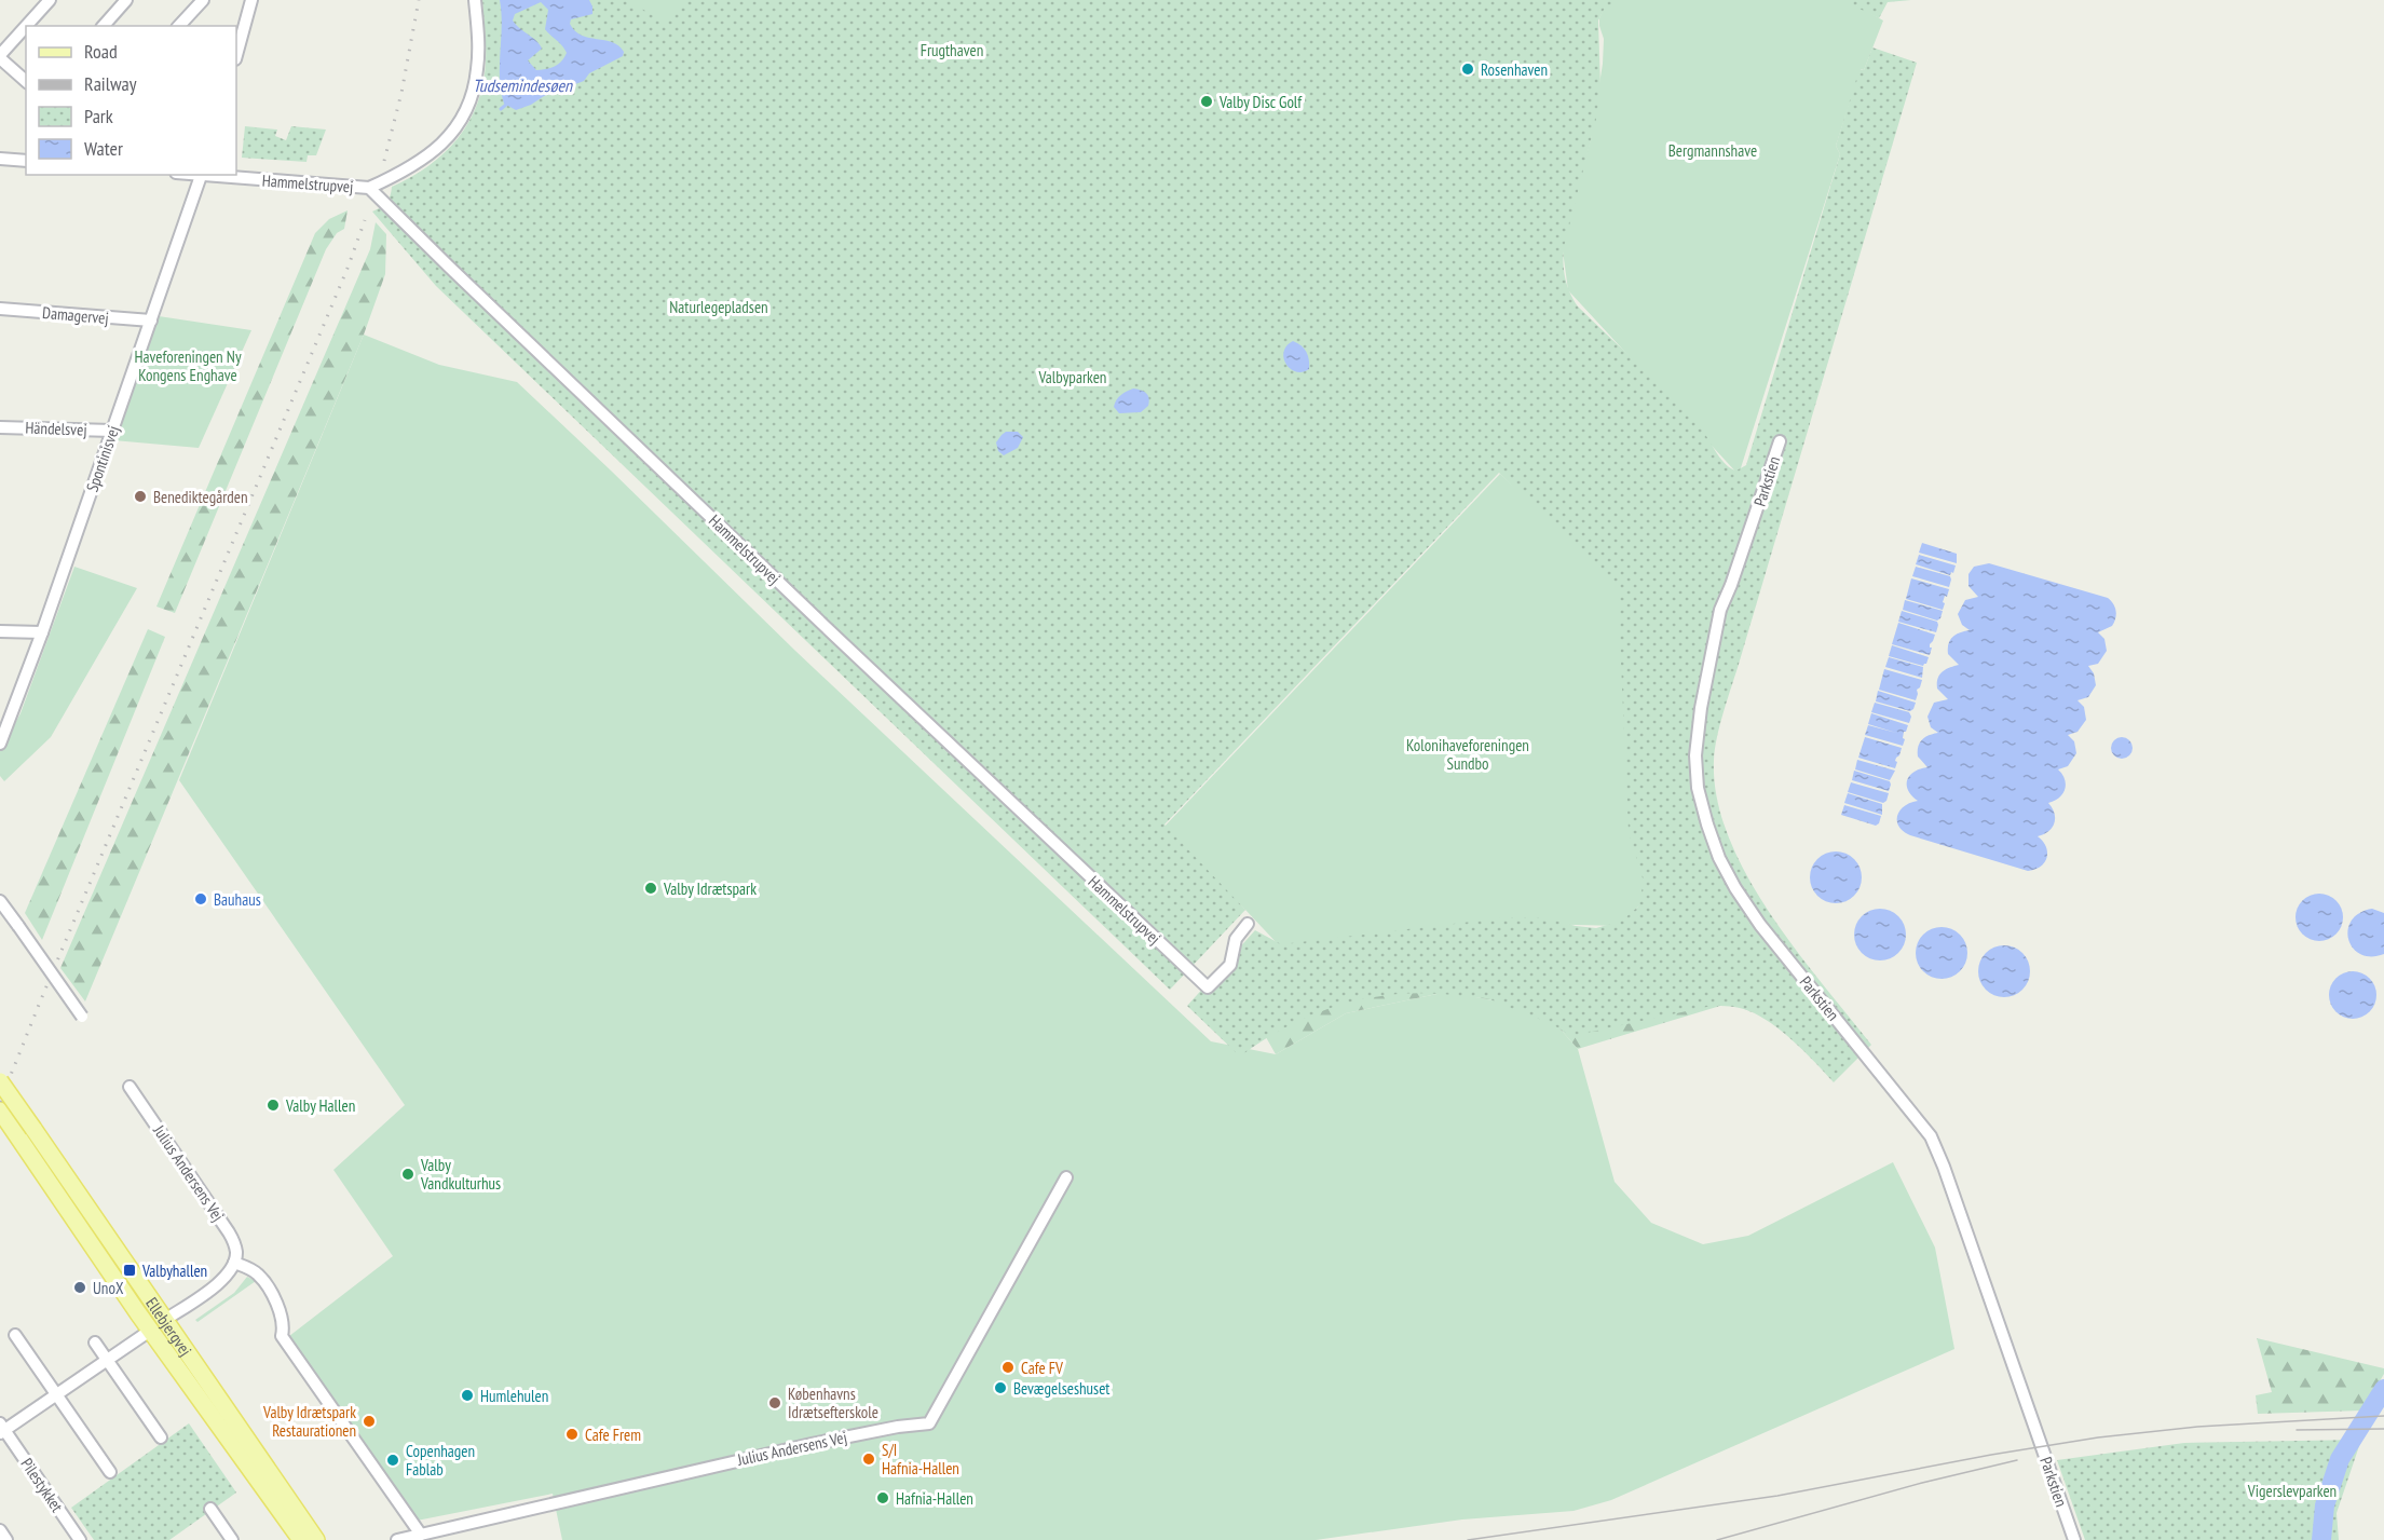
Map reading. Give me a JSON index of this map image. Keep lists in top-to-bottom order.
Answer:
{
  "streets": {
    "main road": ["Ellebjergvej"],
    "street": [
      "Hammelstrupvej",
      "Damagervej",
      "Händelsvej",
      "Spontinisvej",
      "Parkstien",
      "Julius Andersens Vej",
      "Pilestykket"
    ]
  },
  "crossings": [
    ["Damagervej", "Spontinisvej"],
    ["Händelsvej", "Spontinisvej"],
    ["Ellebjergvej", "Pilestykket"]
  ],
  "water": ["Tudsemindesøen"],
  "parks": [
    "Frugthaven",
    "Bergmannshave",
    "Naturlegepladsen",
    "Haveforeningen Ny Kongens Enghave",
    "Valbyparken",
    "Kolonihaveforeningen Sundbo",
    "Vigerslevparken"
  ],
  "places": {
    "other": [
      "Rosenhaven",
      "Valby Disc Golf",
      "Benediktegården",
      "Valby Idrætspark",
      "Bauhaus",
      "Valby Hallen",
      "Valby Vandkulturhus",
      "UnoX",
      "Cafe FV",
      "Bevægelseshuset",
      "Humlehulen",
      "Københavns Idrætsefterskole",
      "Valby Idrætspark Restaurationen",
      "Cafe Frem",
      "S/I Hafnia-Hallen",
      "Copenhagen Fablab",
      "Hafnia-Hallen"
    ],
    "transit": ["Valbyhallen"]
  },
  "legend": [
    "Road",
    "Railway",
    "Park",
    "Water"
  ]
}
